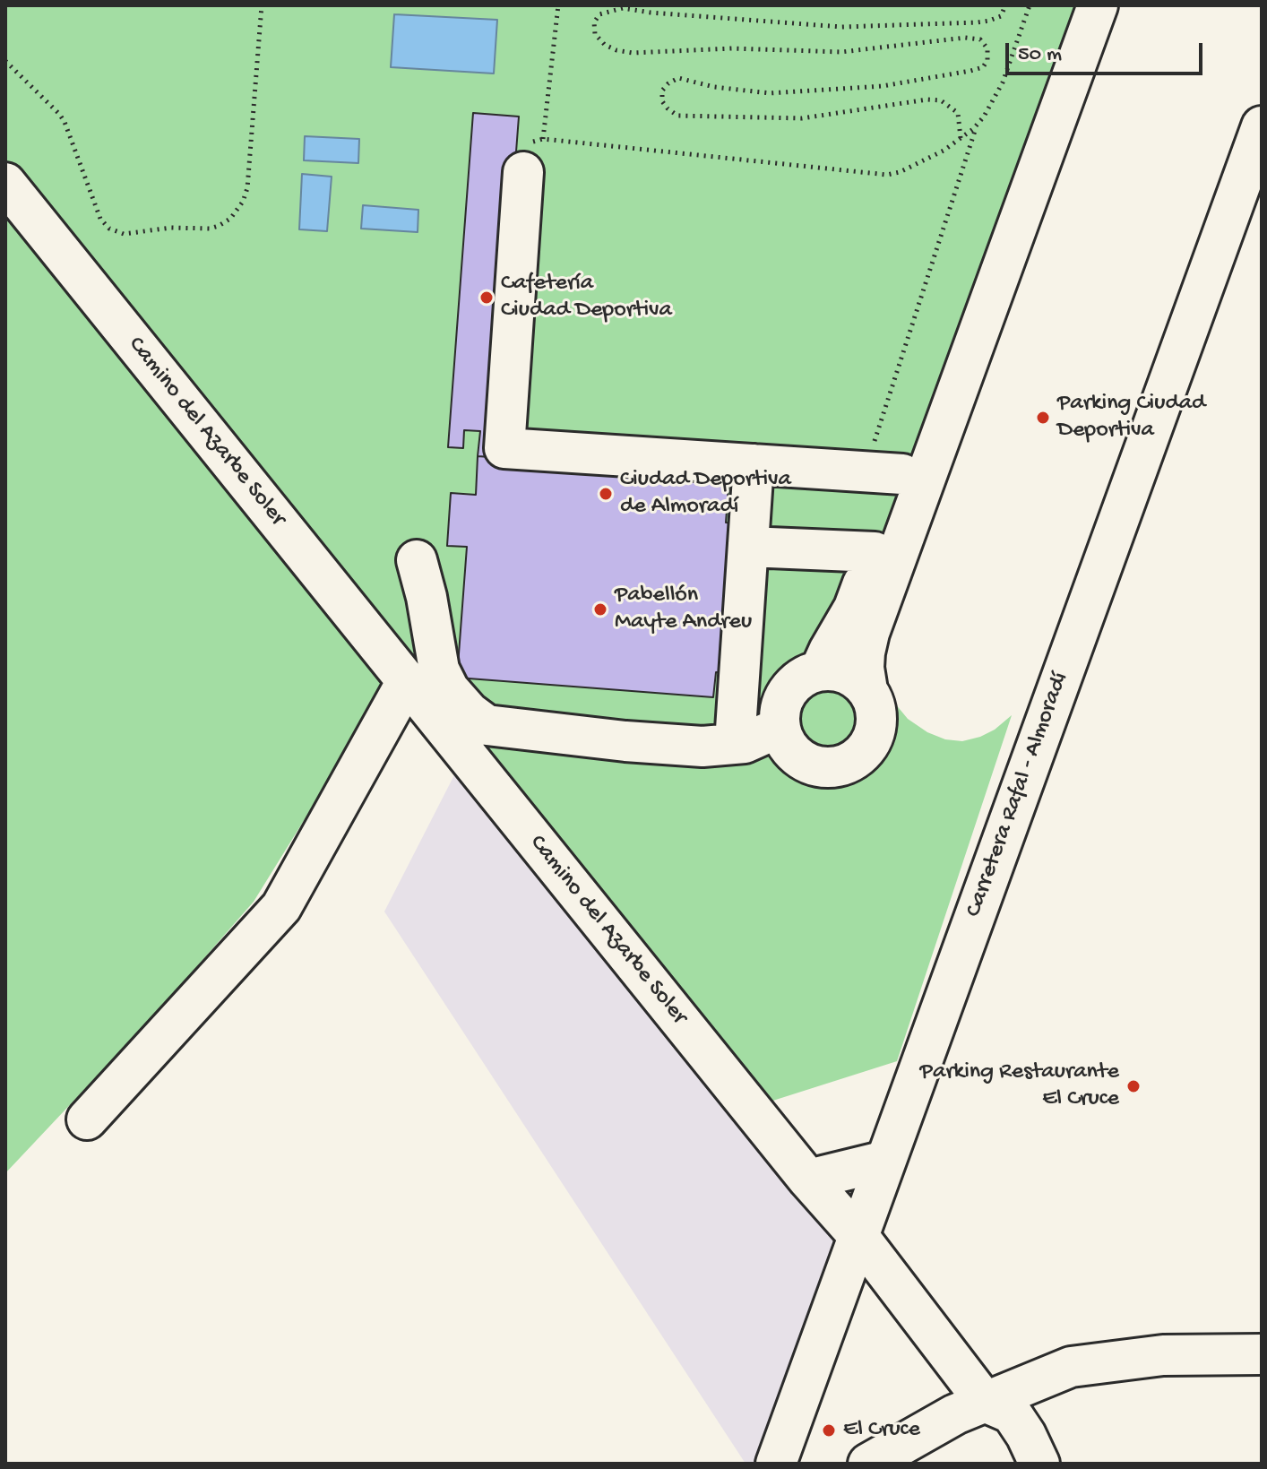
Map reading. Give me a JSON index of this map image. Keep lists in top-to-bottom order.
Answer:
{
  "streets": {
    "street": ["Camino del Azarbe Soler", "Carretera Rafal - Almoradí"]
  },
  "crossings": [
    ["Camino del Azarbe Soler", "Carretera Rafal - Almoradí"]
  ],
  "places": [
    "Cafetería Ciudad Deportiva",
    "Parking Ciudad Deportiva",
    "Ciudad Deportiva de Almoradí",
    "Pabellón Mayte Andreu",
    "Parking Restaurante El Cruce",
    "El Cruce"
  ],
  "scale_bar": "50 m"
}
